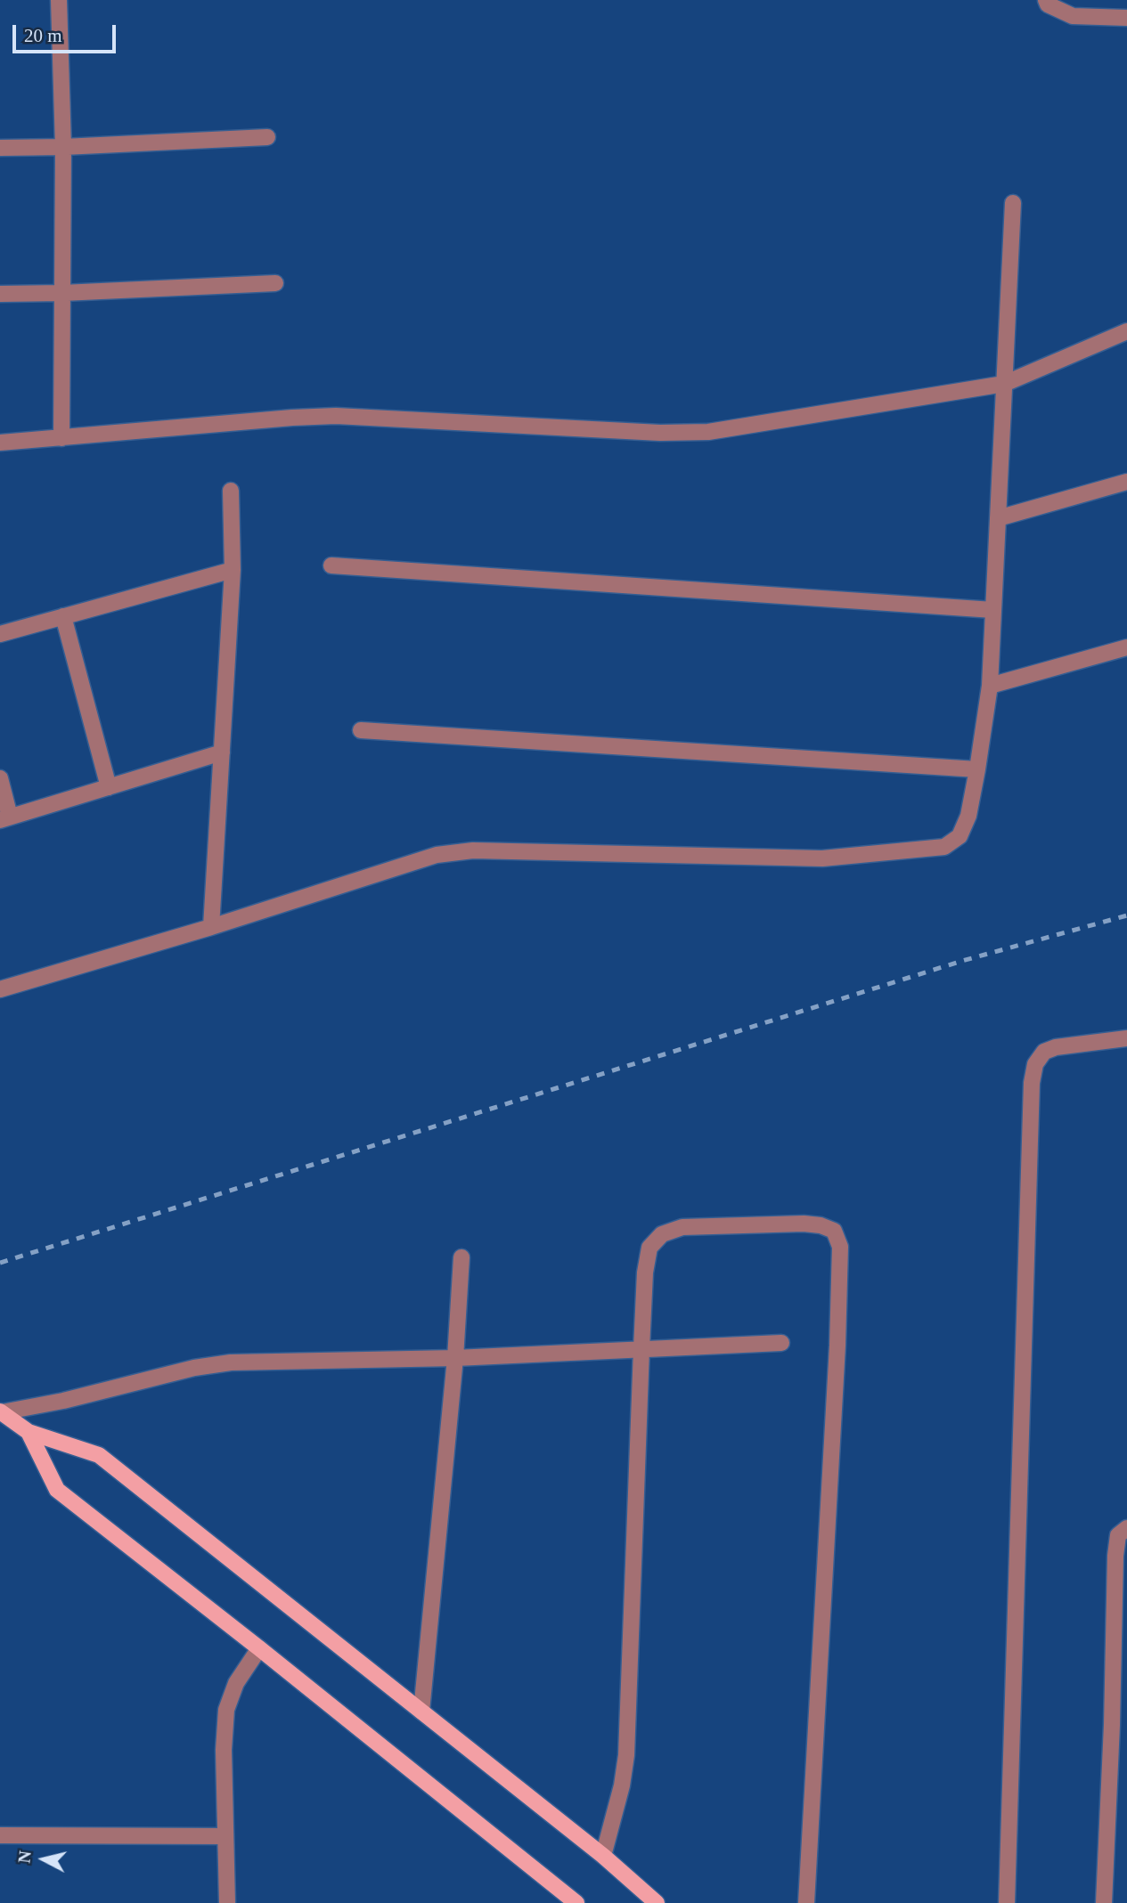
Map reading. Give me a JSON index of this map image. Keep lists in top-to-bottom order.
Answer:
{
  "scale_bar": "20 m",
  "north": "left"
}
